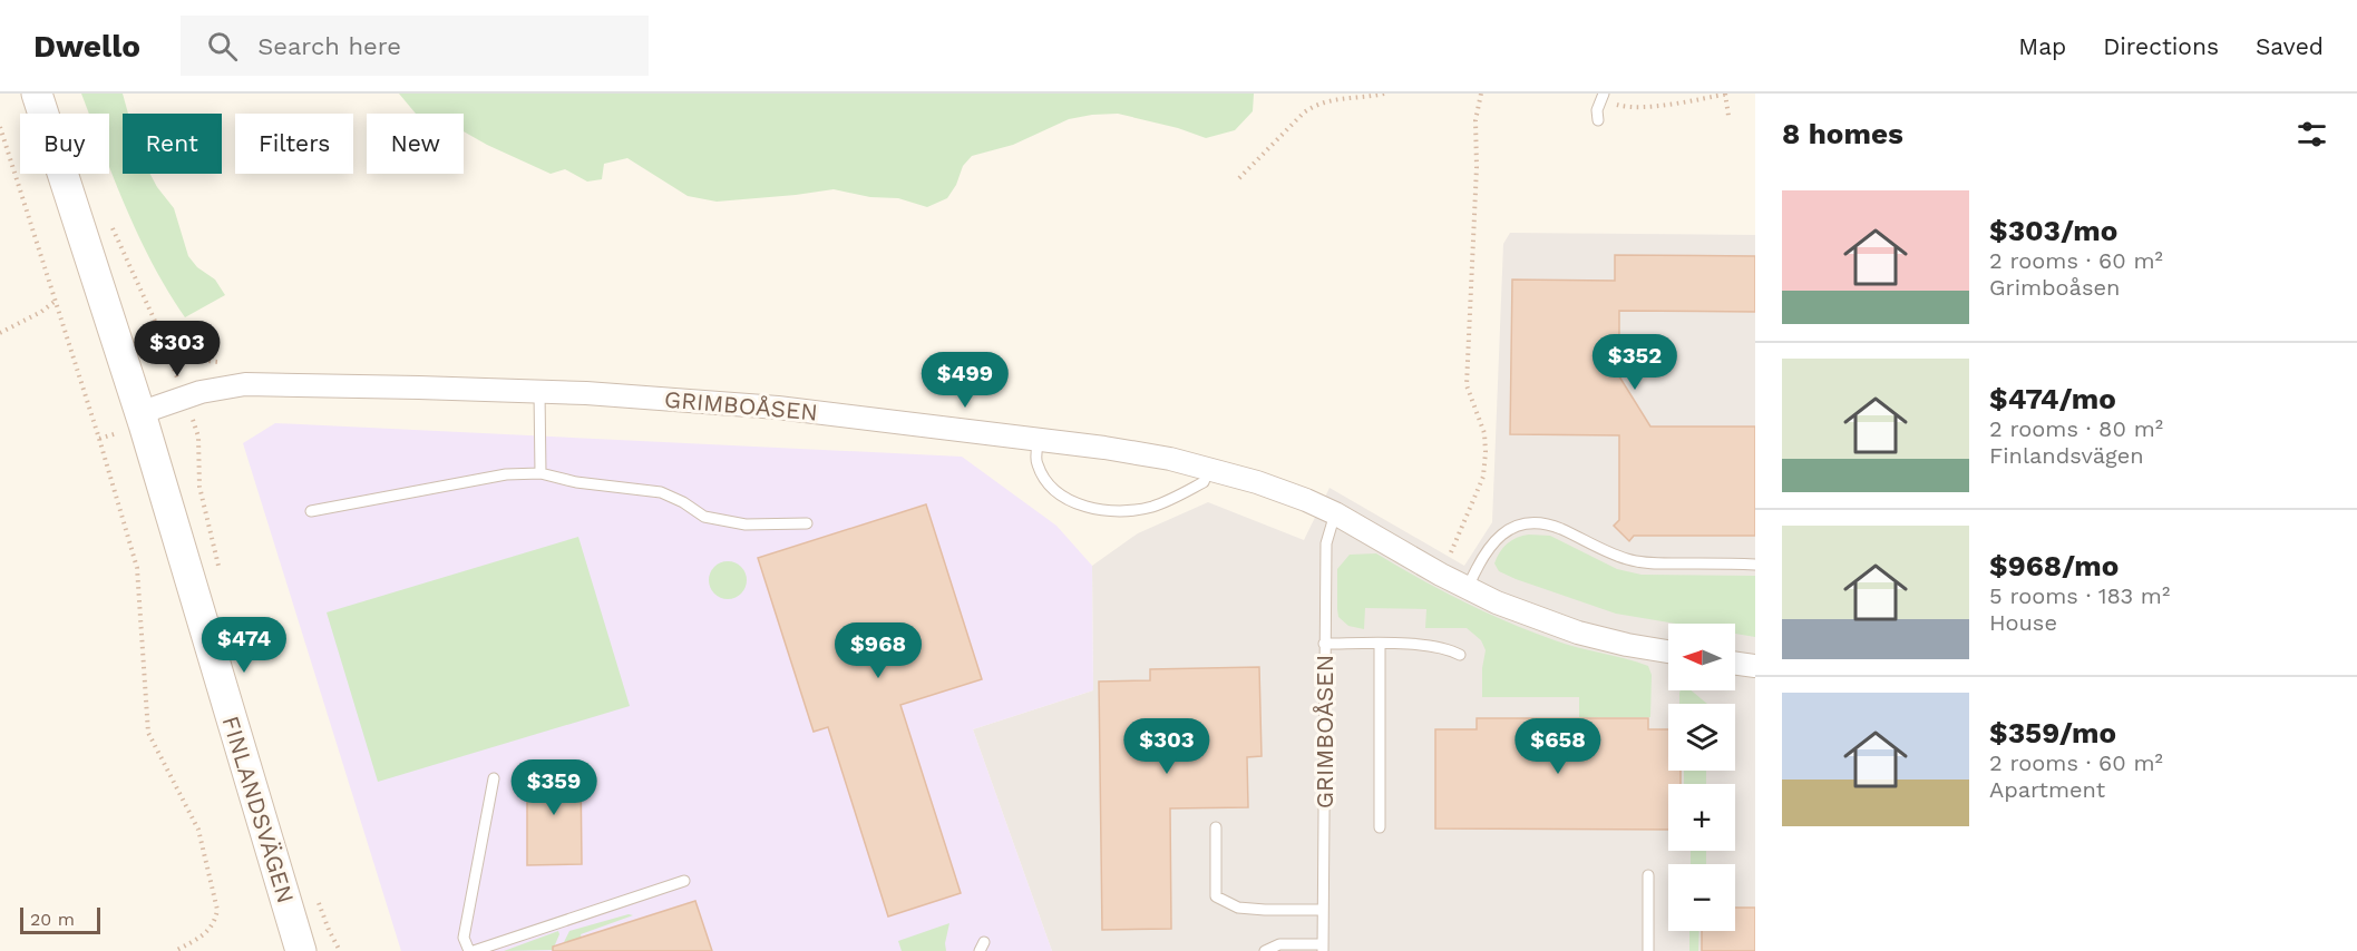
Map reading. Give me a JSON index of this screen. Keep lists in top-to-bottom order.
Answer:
{
  "streets": {
    "street": ["GRIMBOÅSEN", "FINLANDSVÄGEN"]
  },
  "crossings": [
    ["GRIMBOÅSEN", "FINLANDSVÄGEN"]
  ],
  "scale_bar": "20 m",
  "north": "left",
  "page": {
    "header": "Dwello",
    "search": "Search here",
    "nav": ["Map", "Directions", "Saved"],
    "heading": "8 homes",
    "chip": [
      "Buy",
      "Rent",
      "Filters",
      "New"
    ],
    "list": [
      {
        "name": "$303/mo",
        "note": "2 rooms · 60 m² · Grimboåsen"
      },
      {
        "name": "$474/mo",
        "note": "2 rooms · 80 m² · Finlandsvägen"
      },
      {
        "name": "$968/mo",
        "note": "5 rooms · 183 m² · House"
      },
      {
        "name": "$359/mo",
        "note": "2 rooms · 60 m² · Apartment"
      }
    ],
    "price": [
      "$303",
      "$352",
      "$499",
      "$474",
      "$968",
      "$303",
      "$658",
      "$359"
    ],
    "map_buttons": ["+", "−"],
    "scale": "20 m"
  }
}
